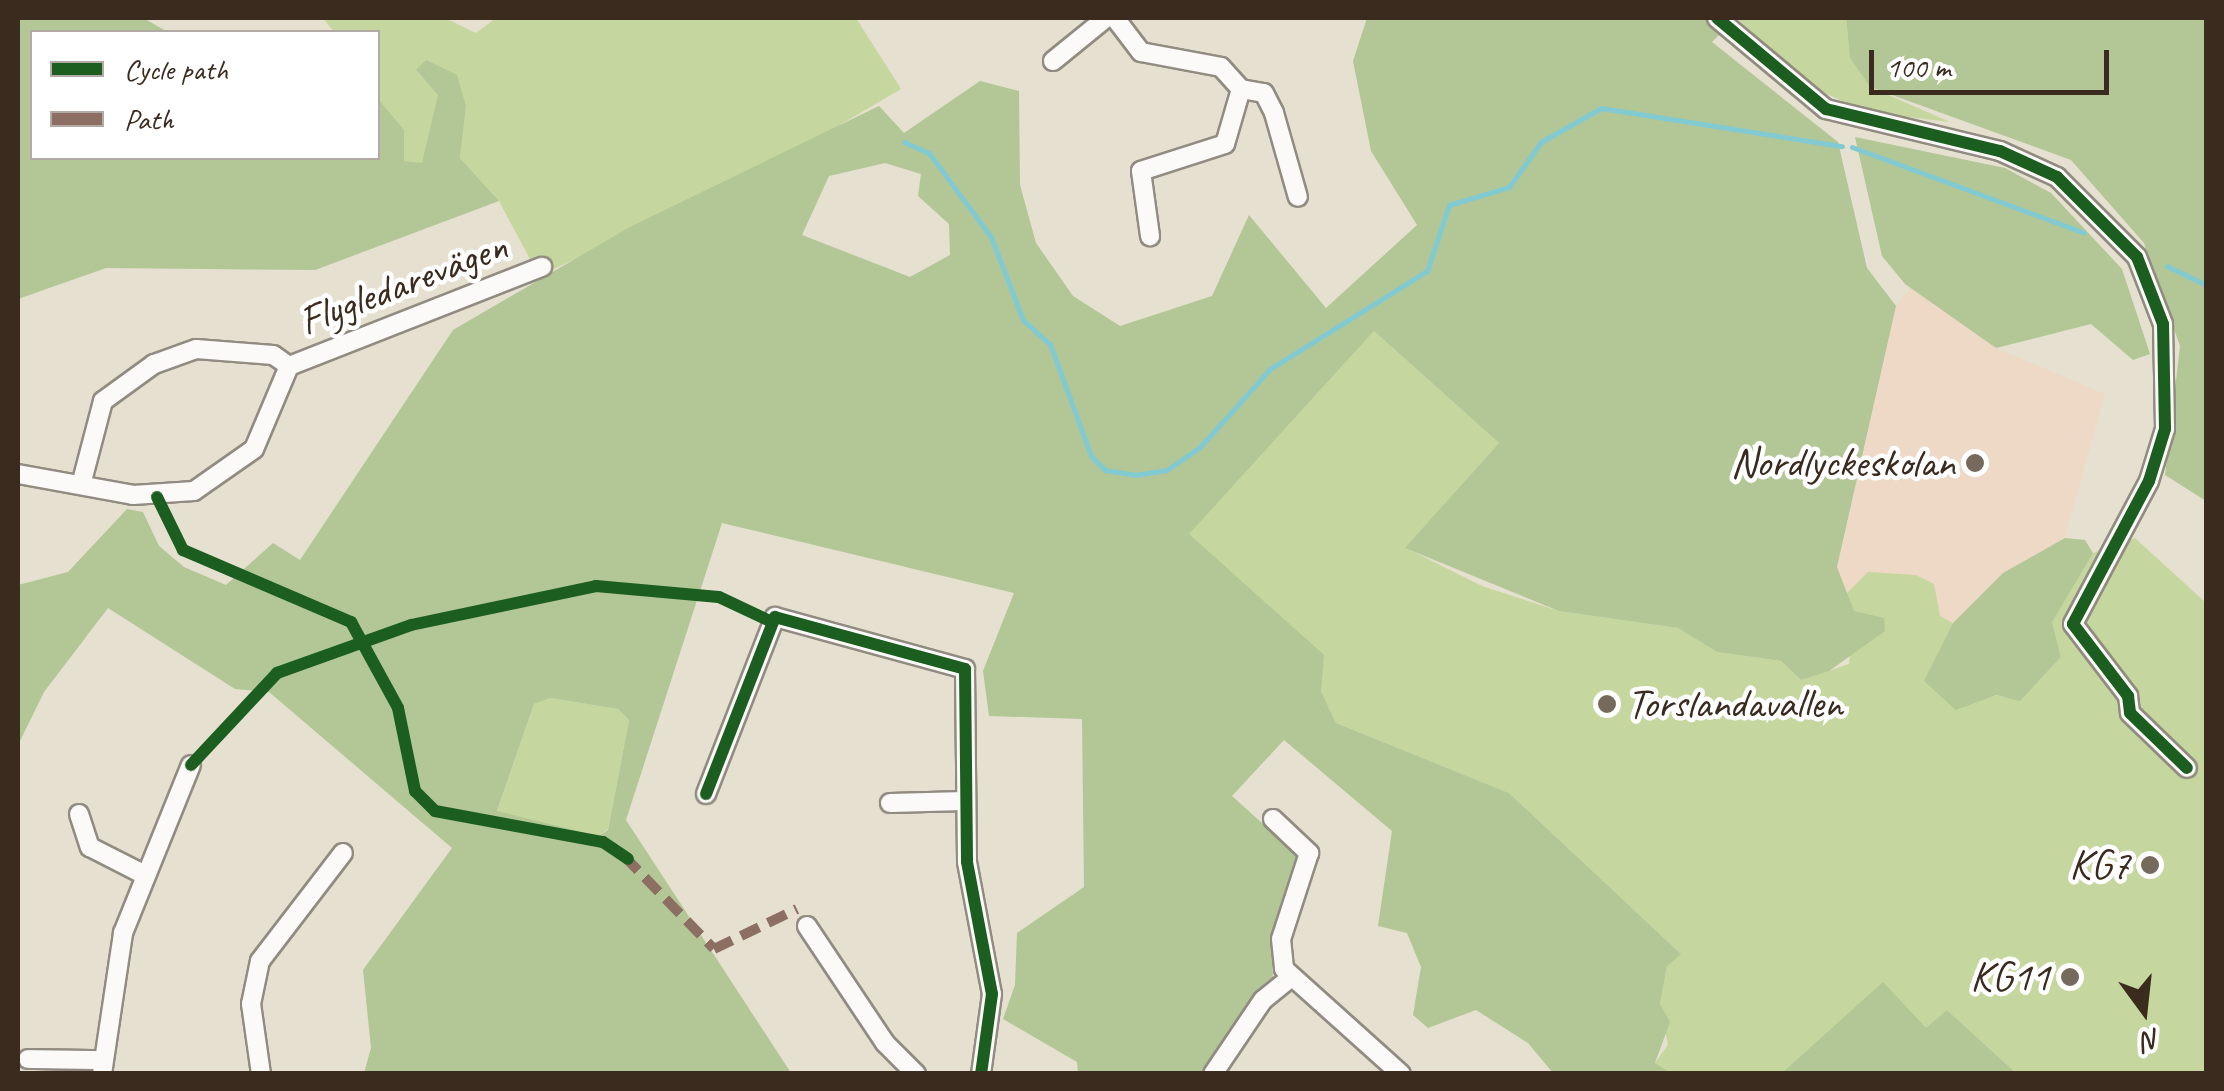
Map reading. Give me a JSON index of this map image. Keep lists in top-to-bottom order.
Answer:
{
  "streets": {
    "street": ["Flygledarevägen"]
  },
  "places": [
    "Nordlyckeskolan",
    "Torslandavallen",
    "KG7",
    "KG11"
  ],
  "legend": ["Cycle path", "Path"],
  "scale_bar": "100 m",
  "north": "bottom"
}
